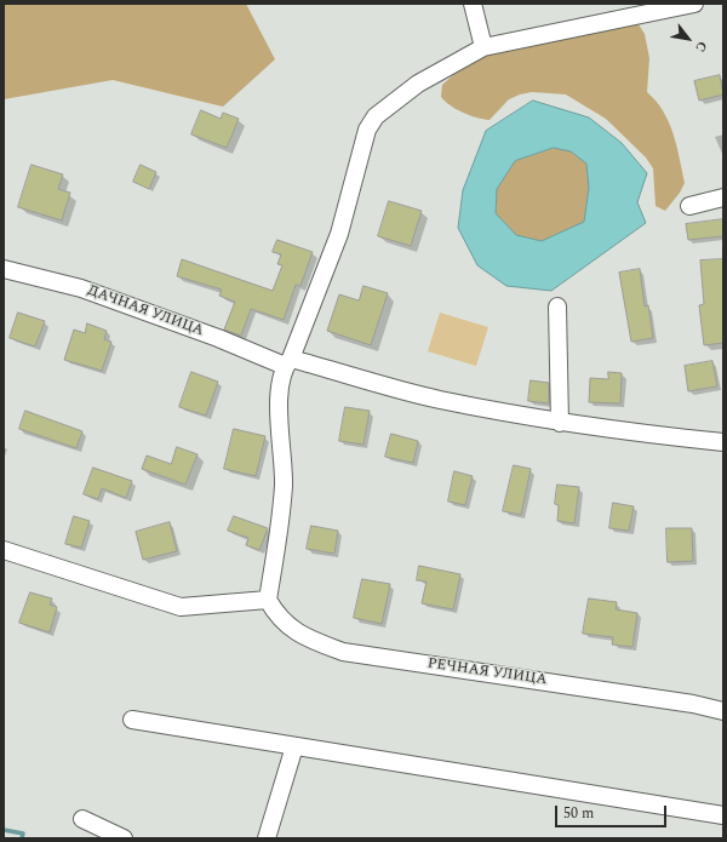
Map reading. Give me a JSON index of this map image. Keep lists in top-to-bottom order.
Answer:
{
  "streets": {
    "street": ["ДАЧНАЯ УЛИЦА", "РЕЧНАЯ УЛИЦА"]
  },
  "scale_bar": "50 m",
  "north": "bottom right"
}
